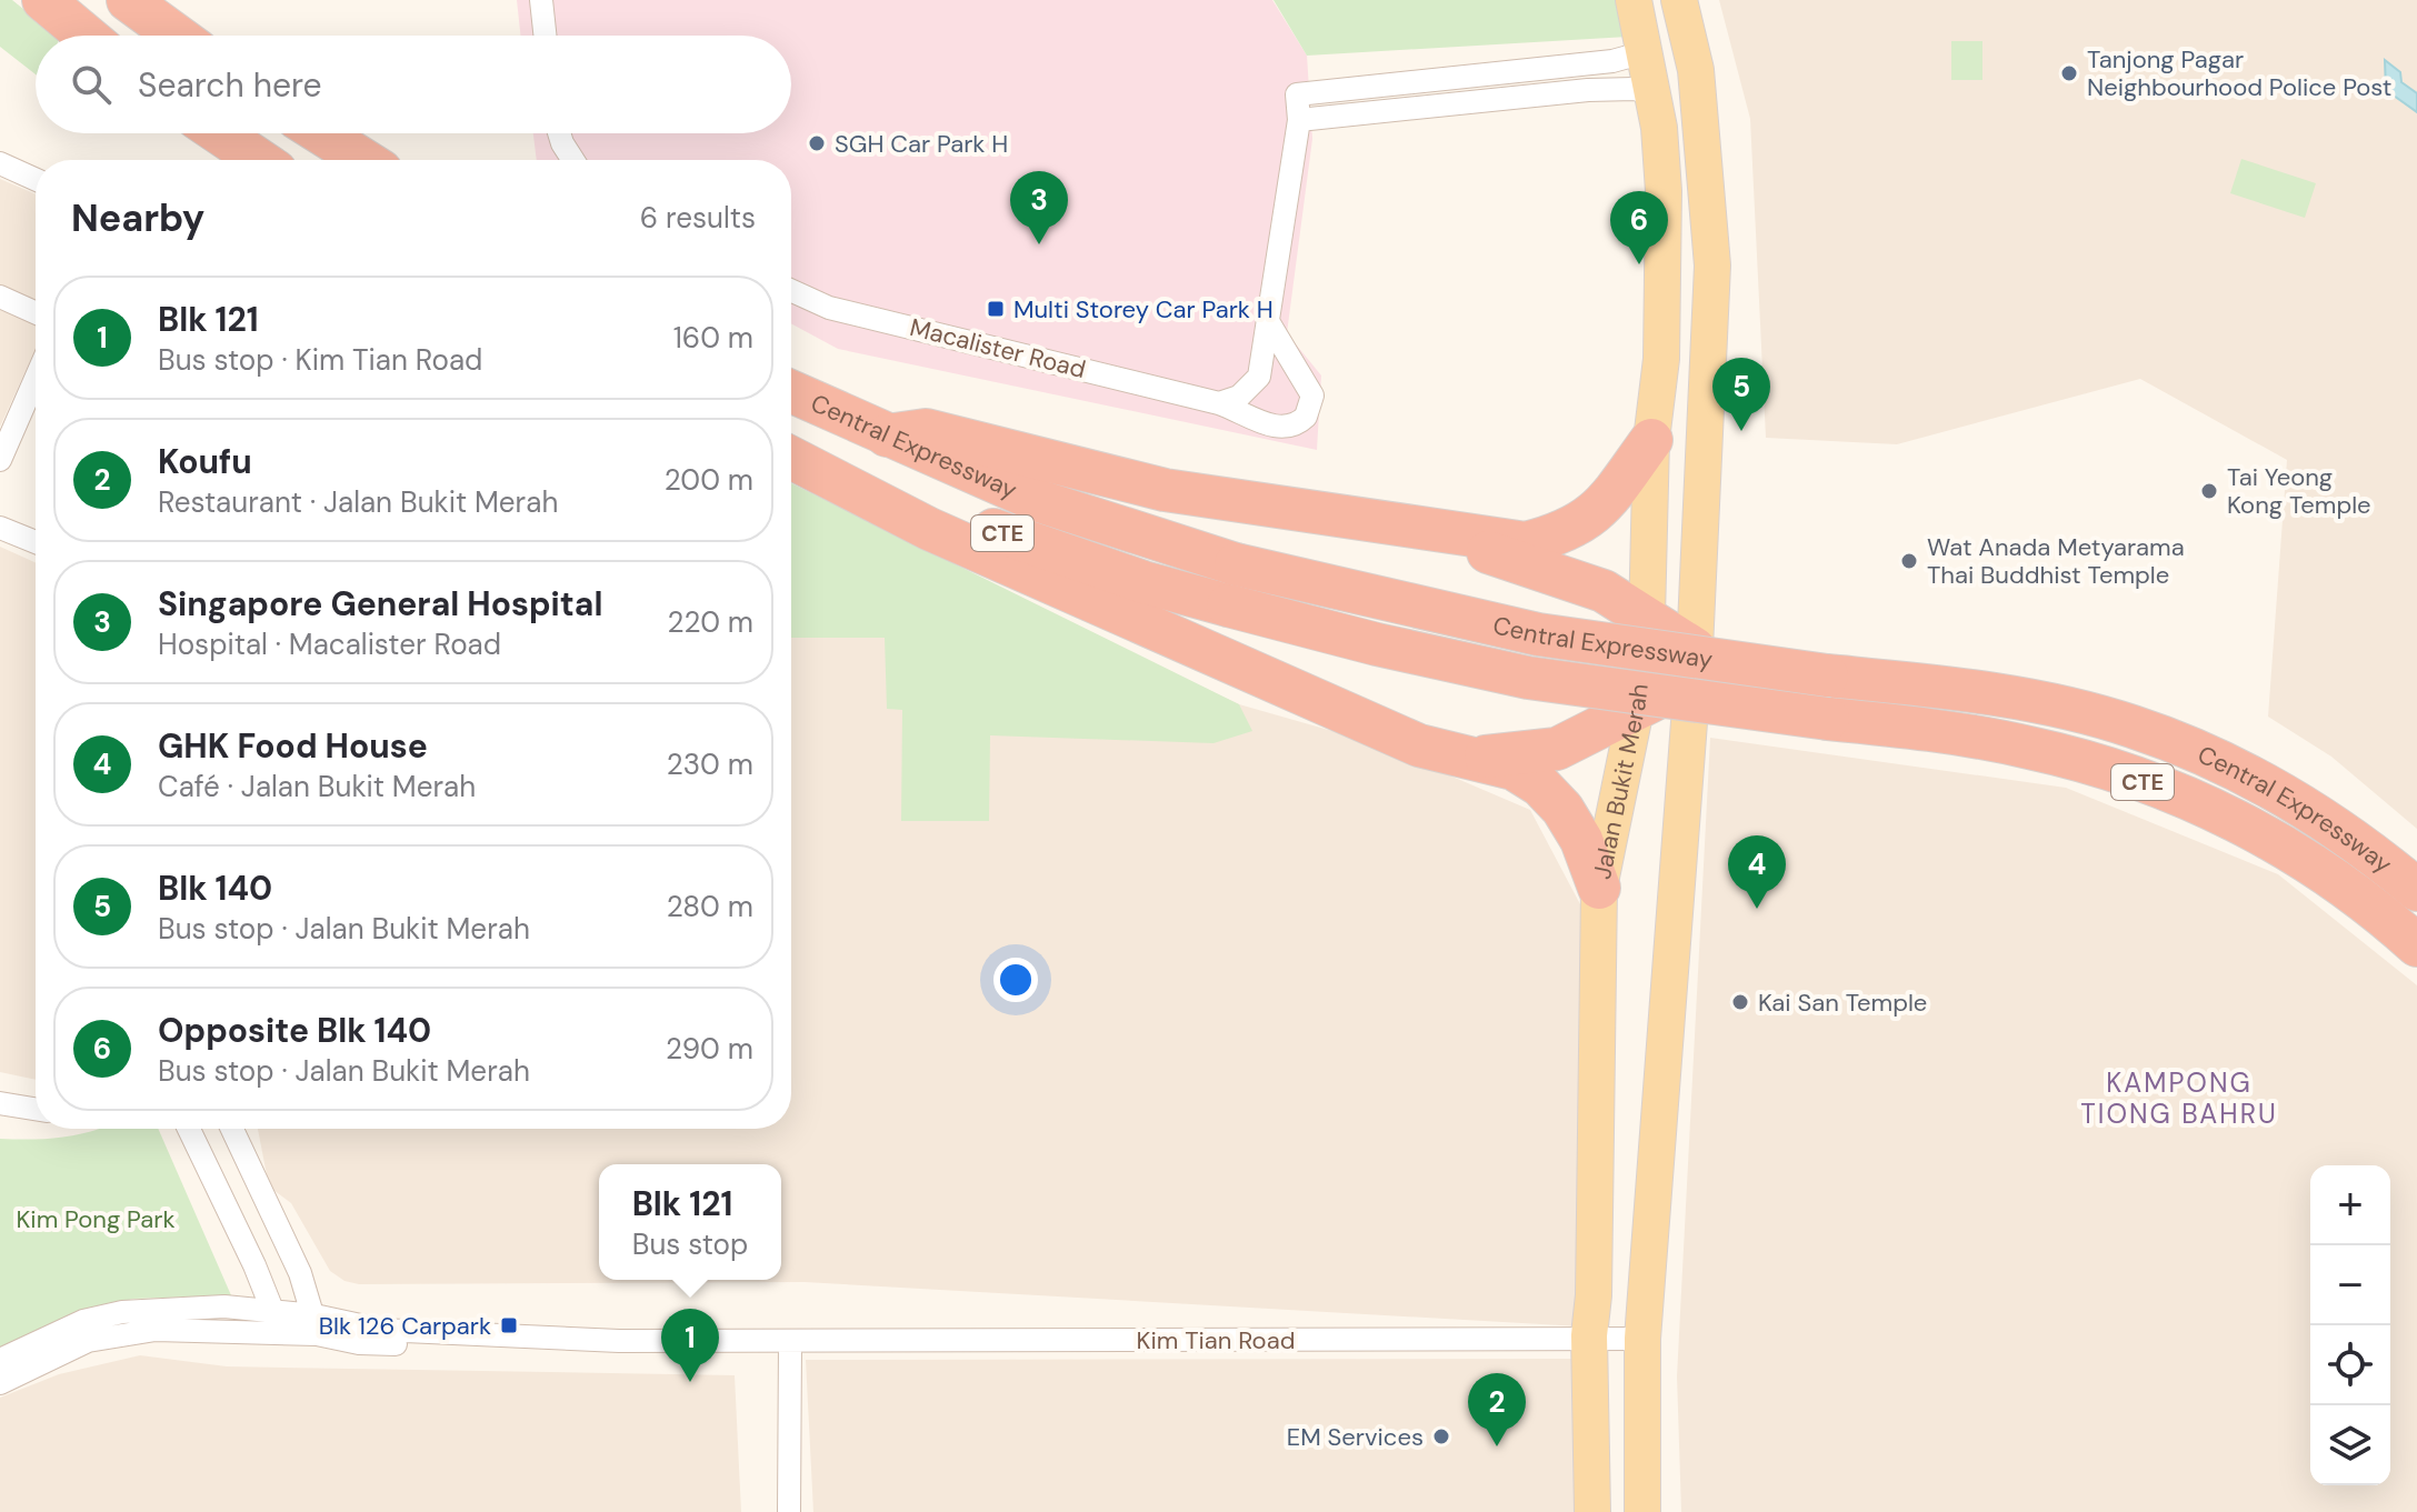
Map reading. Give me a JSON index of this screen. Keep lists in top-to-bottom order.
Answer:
{
  "streets": {
    "highway": ["Central Expressway", "CTE"],
    "main road": ["Jalan Bukit Merah"],
    "street": ["Macalister Road", "Kim Tian Road"]
  },
  "crossings": [
    ["Jalan Bukit Merah", "Kim Tian Road"]
  ],
  "districts": ["KAMPONG TIONG BAHRU"],
  "parks": ["Kim Pong Park"],
  "places": {
    "other": [
      "Tanjong Pagar Neighbourhood Police Post",
      "SGH Car Park H",
      "Tai Yeong Kong Temple",
      "Wat Anada Metyarama Thai Buddhist Temple",
      "Kai San Temple",
      "EM Services"
    ],
    "transit": ["Multi Storey Car Park H", "Blk 126 Carpark"]
  },
  "page": {
    "search": "Search here",
    "heading": ["Nearby", "6 results"],
    "pins": [
      "3",
      "6",
      "5",
      "4",
      "1",
      "2"
    ],
    "list": [
      {
        "mark": "1",
        "name": "Blk 121",
        "note": "Bus stop · Kim Tian Road",
        "value": "160 m"
      },
      {
        "mark": "2",
        "name": "Koufu",
        "note": "Restaurant · Jalan Bukit Merah",
        "value": "200 m"
      },
      {
        "mark": "3",
        "name": "Singapore General Hospital",
        "note": "Hospital · Macalister Road",
        "value": "220 m"
      },
      {
        "mark": "4",
        "name": "GHK Food House",
        "note": "Café · Jalan Bukit Merah",
        "value": "230 m"
      },
      {
        "mark": "5",
        "name": "Blk 140",
        "note": "Bus stop · Jalan Bukit Merah",
        "value": "280 m"
      },
      {
        "mark": "6",
        "name": "Opposite Blk 140",
        "note": "Bus stop · Jalan Bukit Merah",
        "value": "290 m"
      }
    ],
    "popup": ["Blk 121", "Bus stop"],
    "map_buttons": ["+", "−"]
  }
}
